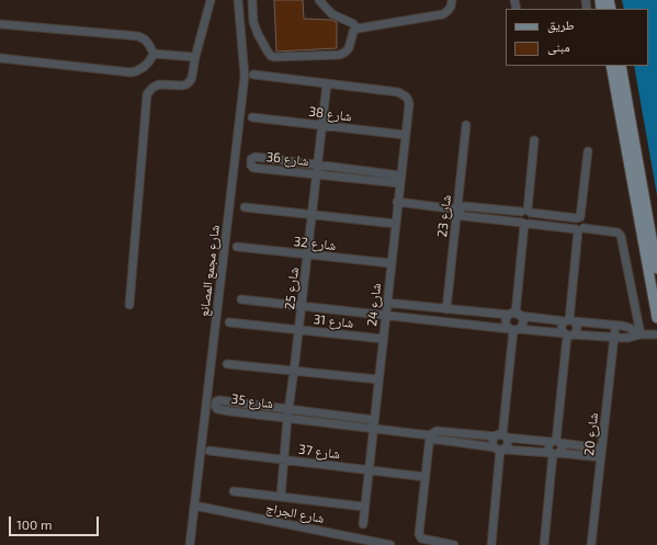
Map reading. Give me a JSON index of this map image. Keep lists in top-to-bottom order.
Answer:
{
  "streets": {
    "street": [
      "شارع 38",
      "شارع 36",
      "شارع 23",
      "شارع 32",
      "شارع مجمع المصانع",
      "شارع 25",
      "شارع 24",
      "شارع 31",
      "شارع 35",
      "شارع 20",
      "شارع 37",
      "شارع الجراج"
    ]
  },
  "crossings": [
    ["شارع 38", "شارع 25"],
    ["شارع 38", "شارع 24"],
    ["شارع 36", "شارع 25"],
    ["شارع 36", "شارع 24"],
    ["شارع 32", "شارع 25"],
    ["شارع 32", "شارع 24"],
    ["شارع مجمع المصانع", "شارع الجراج"],
    ["شارع 25", "شارع 24"],
    ["شارع 25", "شارع 31"],
    ["شارع 25", "شارع 35"],
    ["شارع 25", "شارع 37"],
    ["شارع 24", "شارع 31"],
    ["شارع 24", "شارع 35"],
    ["شارع 24", "شارع 37"]
  ],
  "legend": ["طريق", "مبنى"],
  "scale_bar": "100 m"
}
